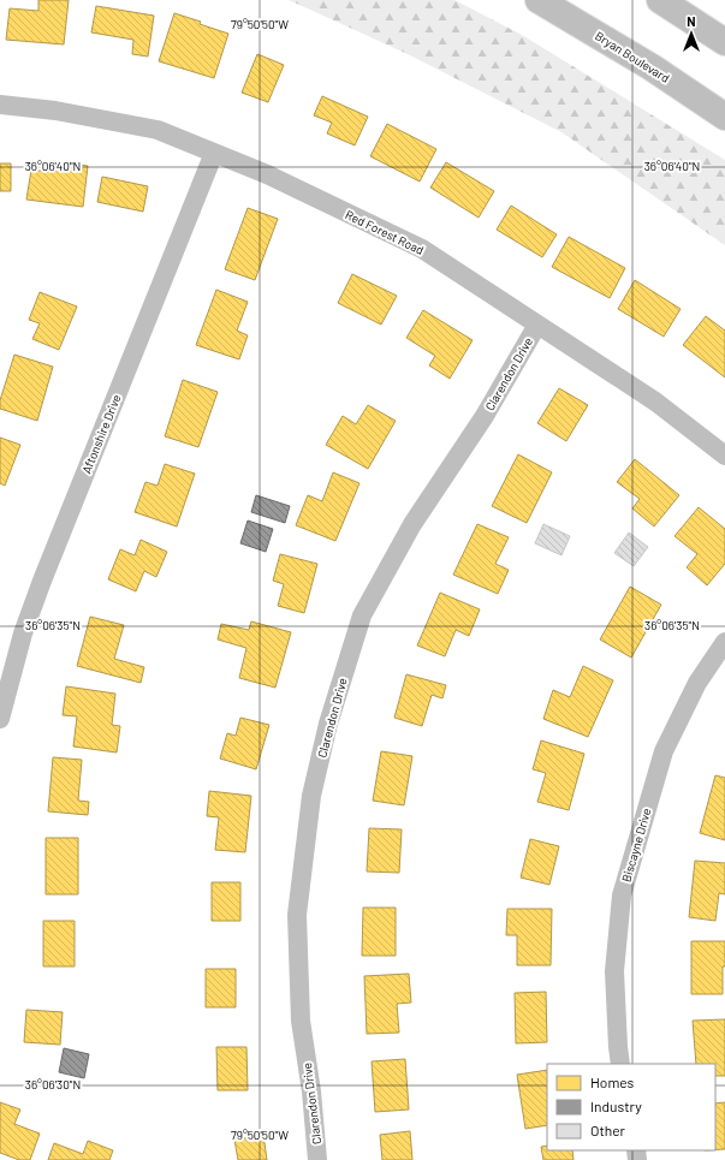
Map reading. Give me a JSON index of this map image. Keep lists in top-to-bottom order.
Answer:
{
  "streets": {
    "highway": ["Bryan Boulevard"],
    "street": [
      "Red Forest Road",
      "Clarendon Drive",
      "Aftonshire Drive",
      "Biscayne Drive"
    ]
  },
  "crossings": [
    ["Red Forest Road", "Clarendon Drive"],
    ["Red Forest Road", "Aftonshire Drive"]
  ],
  "legend": ["Homes", "Industry", "Other"],
  "north": "top",
  "coordinates": [
    "79°50'50\"W",
    "36°06'40\"N",
    "36°06'35\"N",
    "36°06'30\"N"
  ]
}
